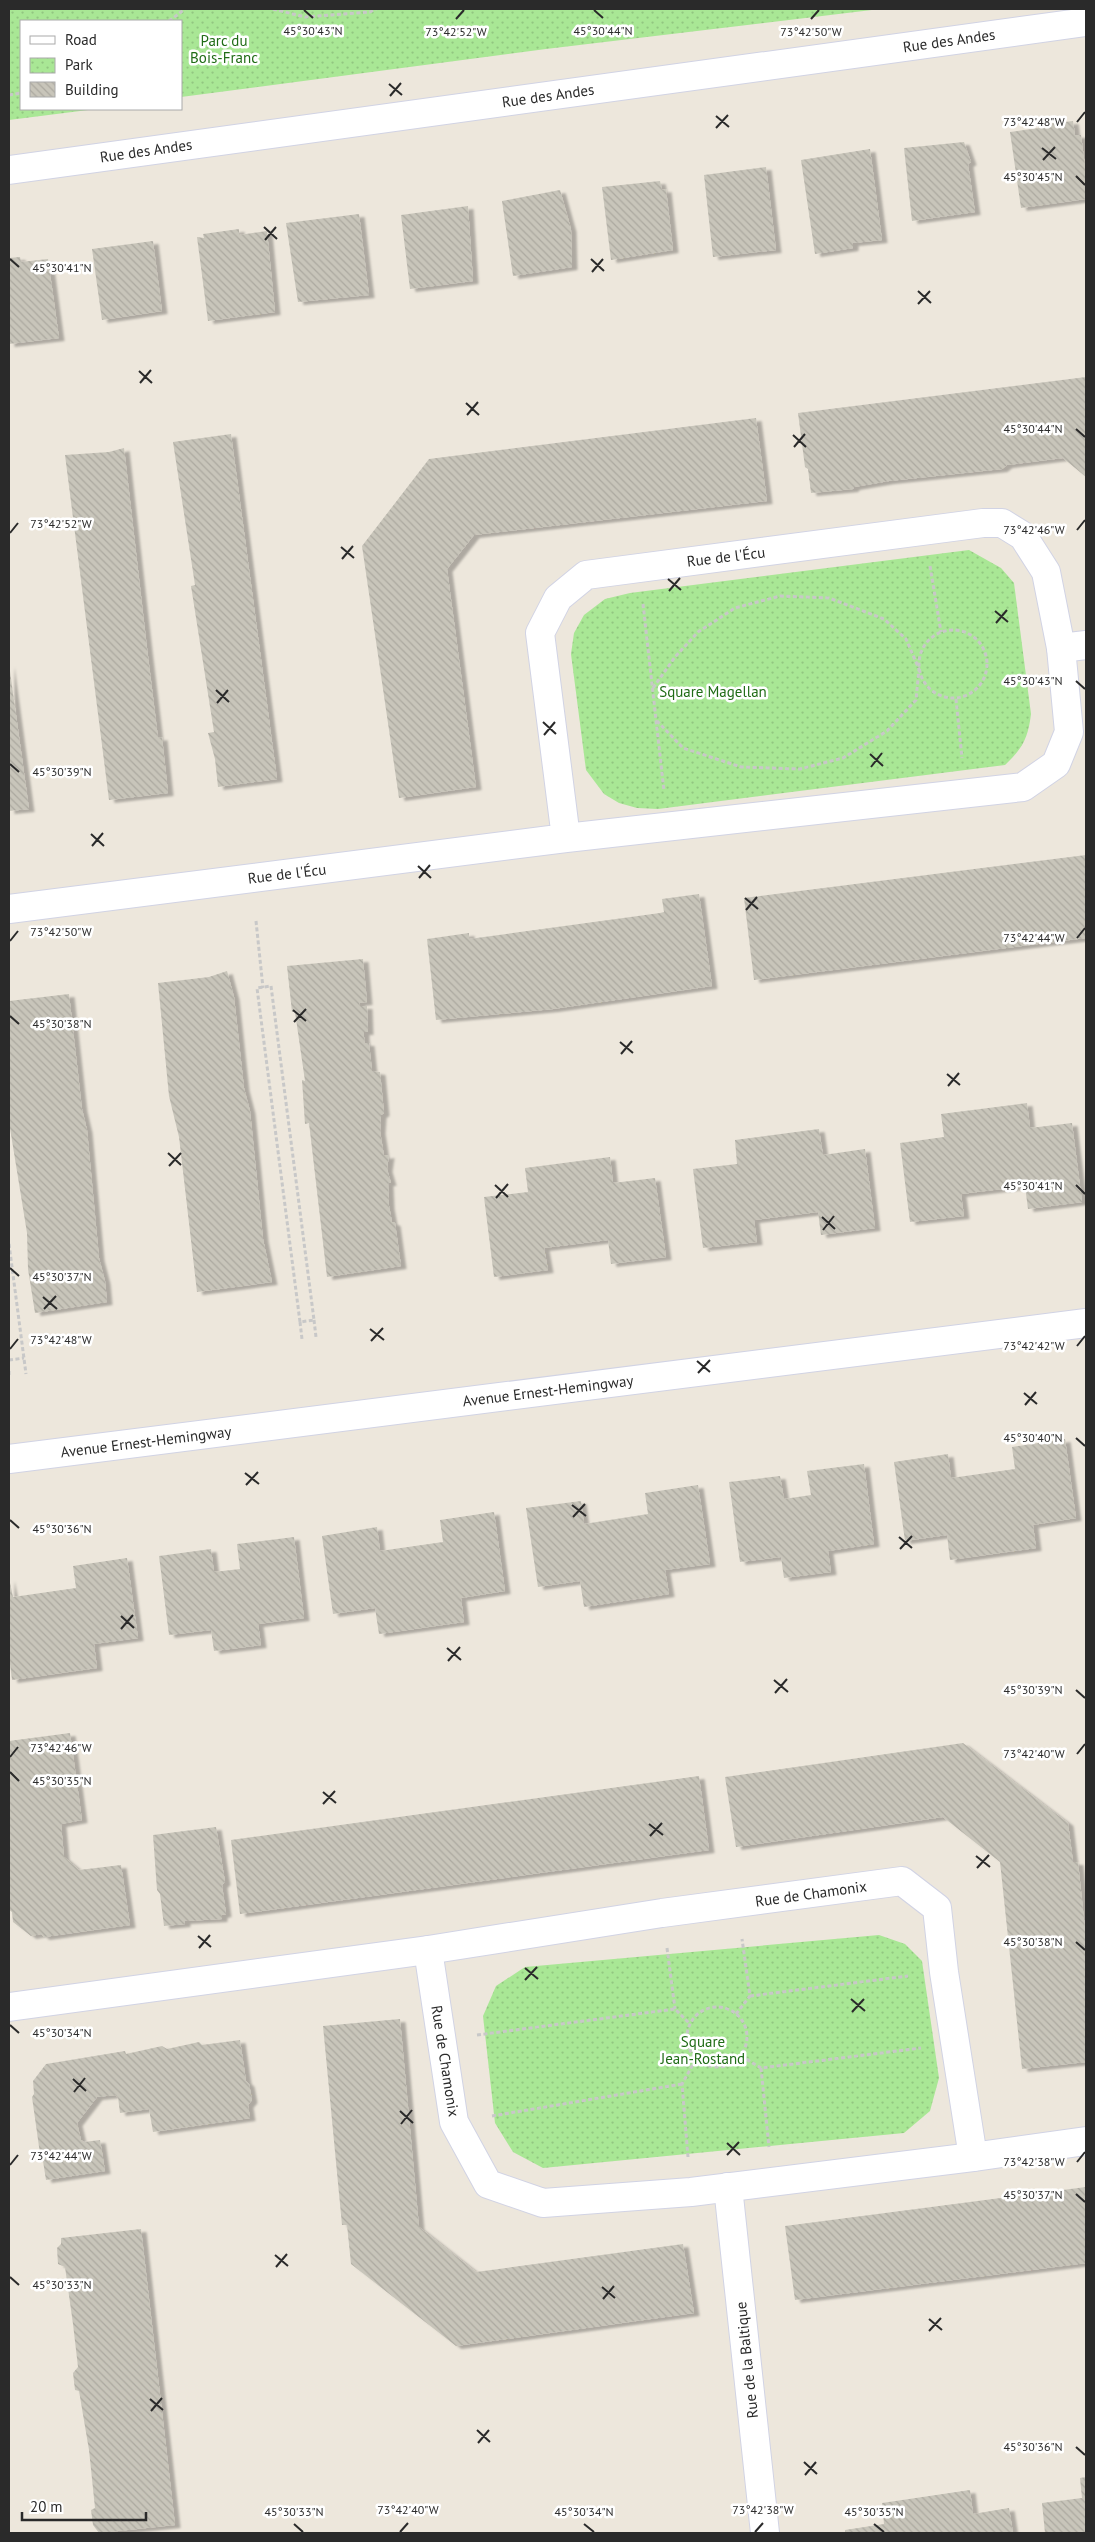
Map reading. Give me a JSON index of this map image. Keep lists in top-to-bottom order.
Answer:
{
  "streets": {
    "street": [
      "Rue des Andes",
      "Rue de l'Écu",
      "Avenue Ernest-Hemingway",
      "Rue de Chamonix",
      "Rue de la Baltique"
    ]
  },
  "crossings": [
    ["Rue de Chamonix", "Rue de la Baltique"]
  ],
  "parks": ["Parc du Bois-Franc", "Square Magellan", "Square Jean-Rostand"],
  "legend": ["Road", "Park", "Building"],
  "scale_bar": "20 m",
  "coordinates": [
    "45°30'43\"N",
    "45°30'44\"N",
    "73°42'52\"W",
    "73°42'50\"W",
    "73°42'48\"W",
    "45°30'45\"N",
    "45°30'41\"N",
    "73°42'46\"W",
    "45°30'39\"N",
    "73°42'44\"W",
    "45°30'38\"N",
    "45°30'37\"N",
    "73°42'42\"W",
    "45°30'40\"N",
    "45°30'36\"N",
    "73°42'40\"W",
    "45°30'35\"N",
    "45°30'34\"N",
    "73°42'38\"W",
    "45°30'33\"N"
  ]
}
